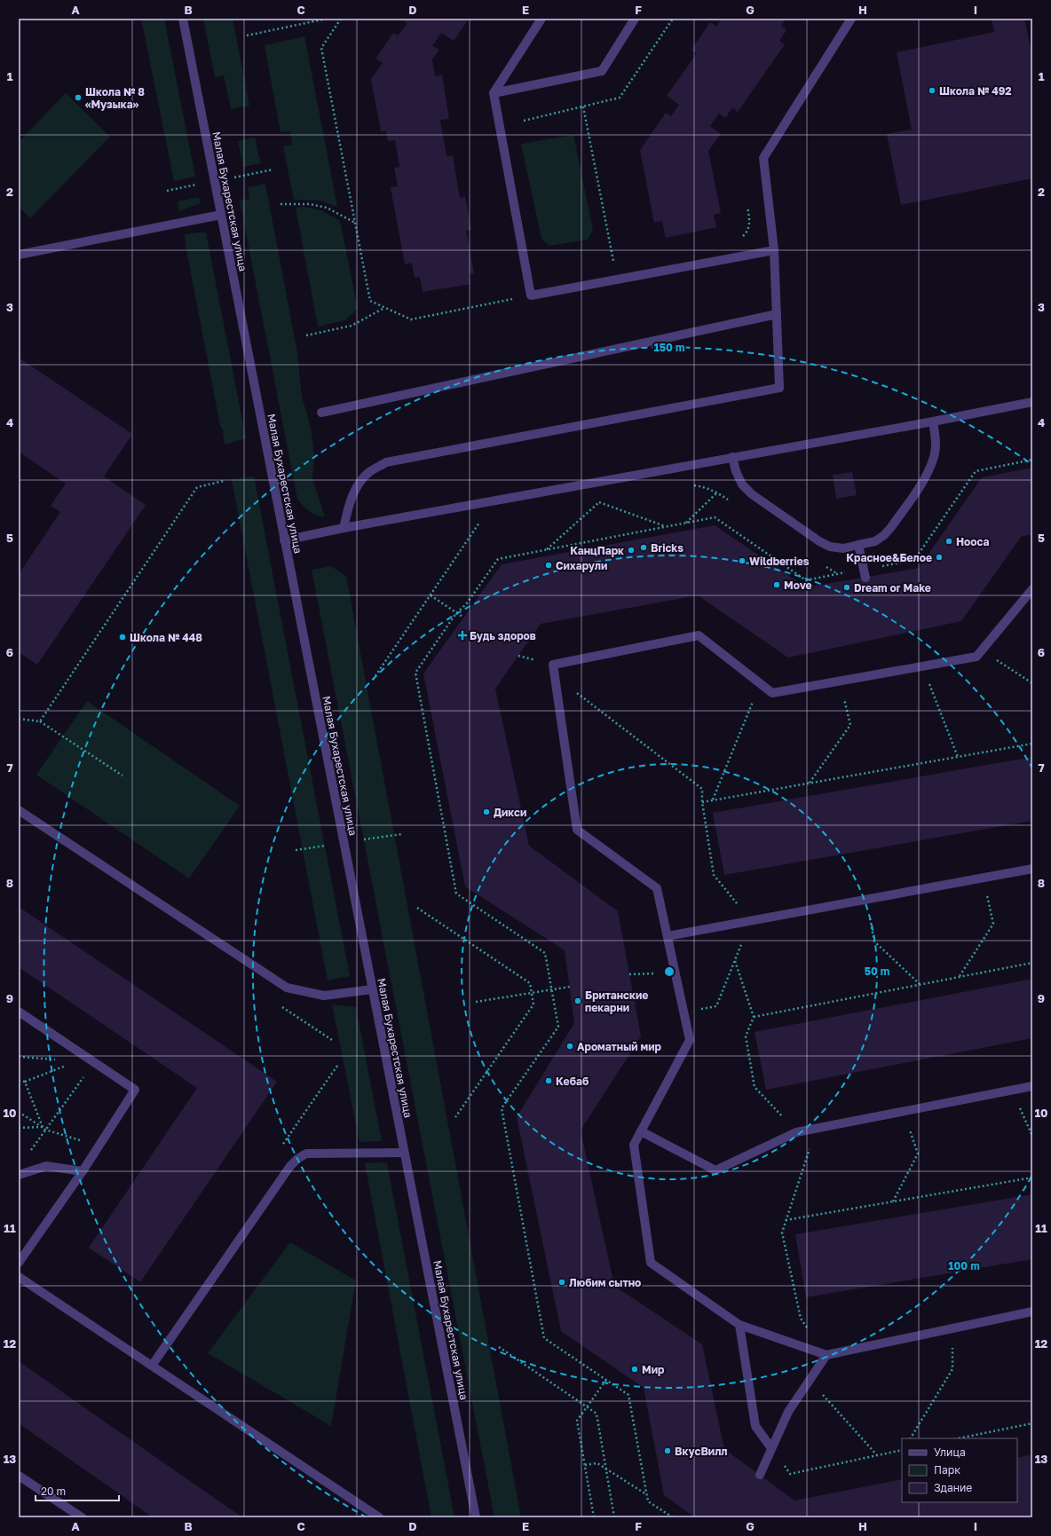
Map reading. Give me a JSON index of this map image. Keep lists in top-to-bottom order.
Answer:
{
  "streets": {
    "street": ["Малая Бухарестская улица"]
  },
  "places": {
    "other": [
      "Школа № 492",
      "Школа № 8 «Музыка»",
      "Hooca",
      "Bricks",
      "КанцПарк",
      "Красное&Белое",
      "Wildberries",
      "Сихарули",
      "Move",
      "Dream or Make",
      "Школа № 448",
      "Дикси",
      "Британские пекарни",
      "Ароматный мир",
      "Кебаб",
      "Любим сытно",
      "Мир",
      "ВкусВилл"
    ],
    "health": ["Будь здоров"]
  },
  "legend": ["Улица", "Парк", "Здание"],
  "scale_bar": "20 m",
  "grid": {
    "columns": [
      "A",
      "B",
      "C",
      "D",
      "E",
      "F",
      "G",
      "H",
      "I"
    ],
    "rows": [
      "1",
      "2",
      "3",
      "4",
      "5",
      "6",
      "7",
      "8",
      "9",
      "10",
      "11",
      "12",
      "13"
    ]
  },
  "rings": ["150 m", "50 m", "100 m"]
}
